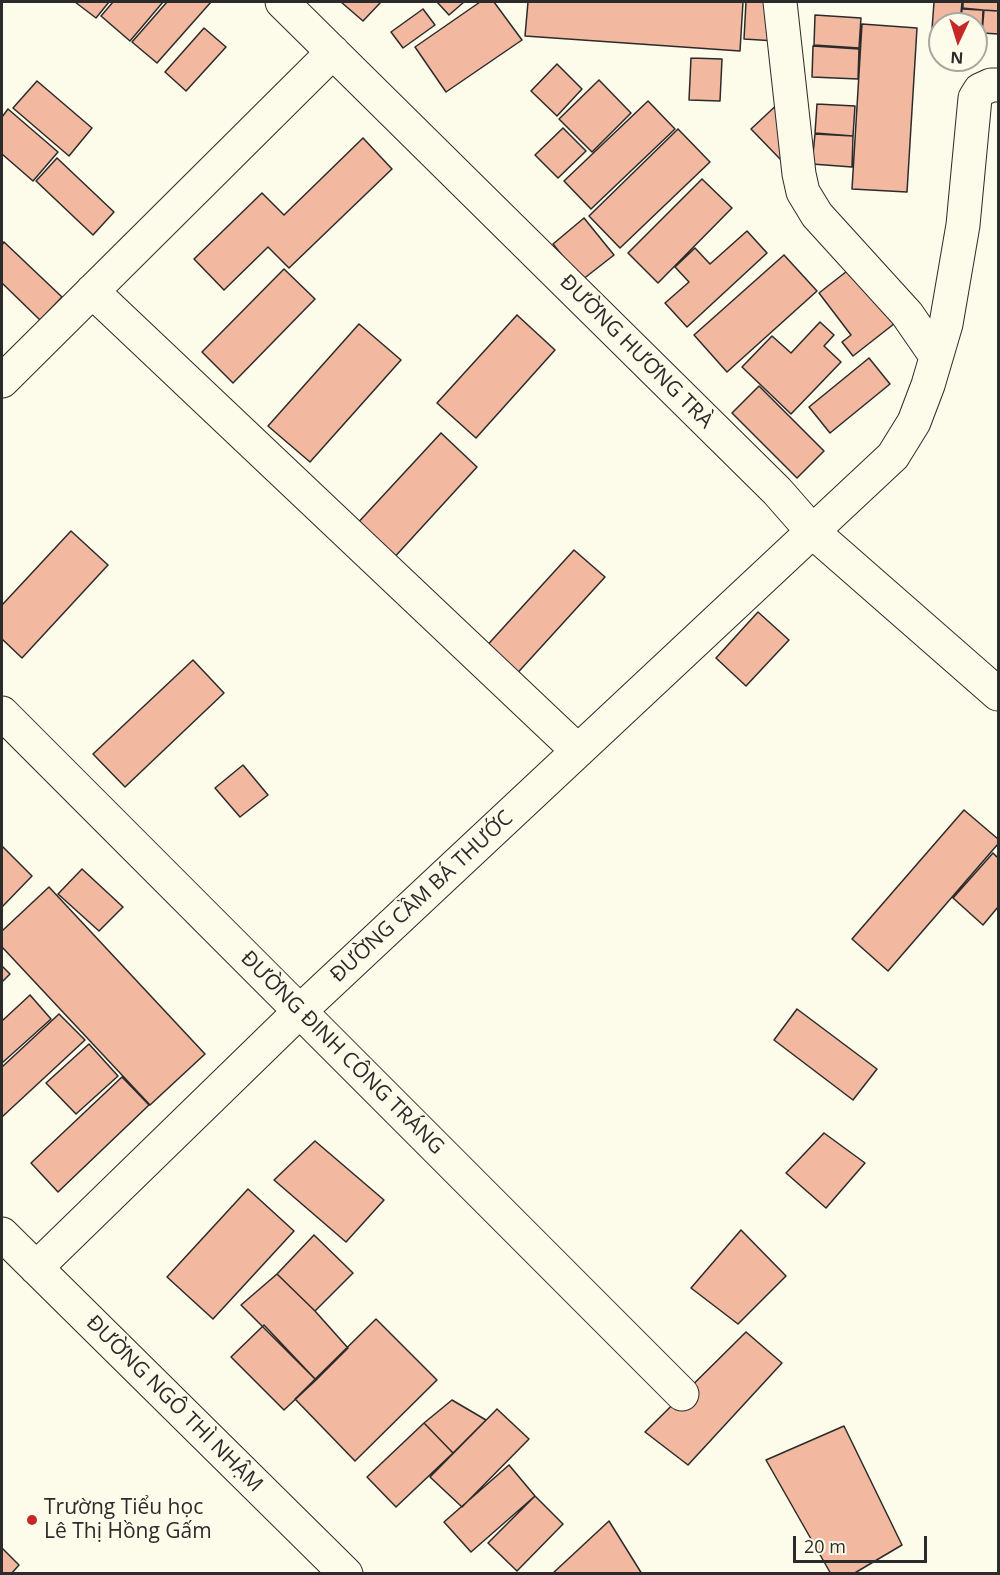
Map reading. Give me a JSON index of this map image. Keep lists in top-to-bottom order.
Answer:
{
  "streets": {
    "street": [
      "ĐƯỜNG HƯƠNG TRÀ",
      "ĐƯỜNG CẦM BÁ THƯỚC",
      "ĐƯỜNG ĐINH CÔNG TRÁNG",
      "ĐƯỜNG NGÔ THÌ NHẬM"
    ]
  },
  "crossings": [
    ["ĐƯỜNG HƯƠNG TRÀ", "ĐƯỜNG CẦM BÁ THƯỚC"],
    ["ĐƯỜNG CẦM BÁ THƯỚC", "ĐƯỜNG ĐINH CÔNG TRÁNG"],
    ["ĐƯỜNG CẦM BÁ THƯỚC", "ĐƯỜNG NGÔ THÌ NHẬM"]
  ],
  "places": ["Trường Tiểu học Lê Thị Hồng Gấm"],
  "scale_bar": "20 m",
  "north": "bottom"
}
